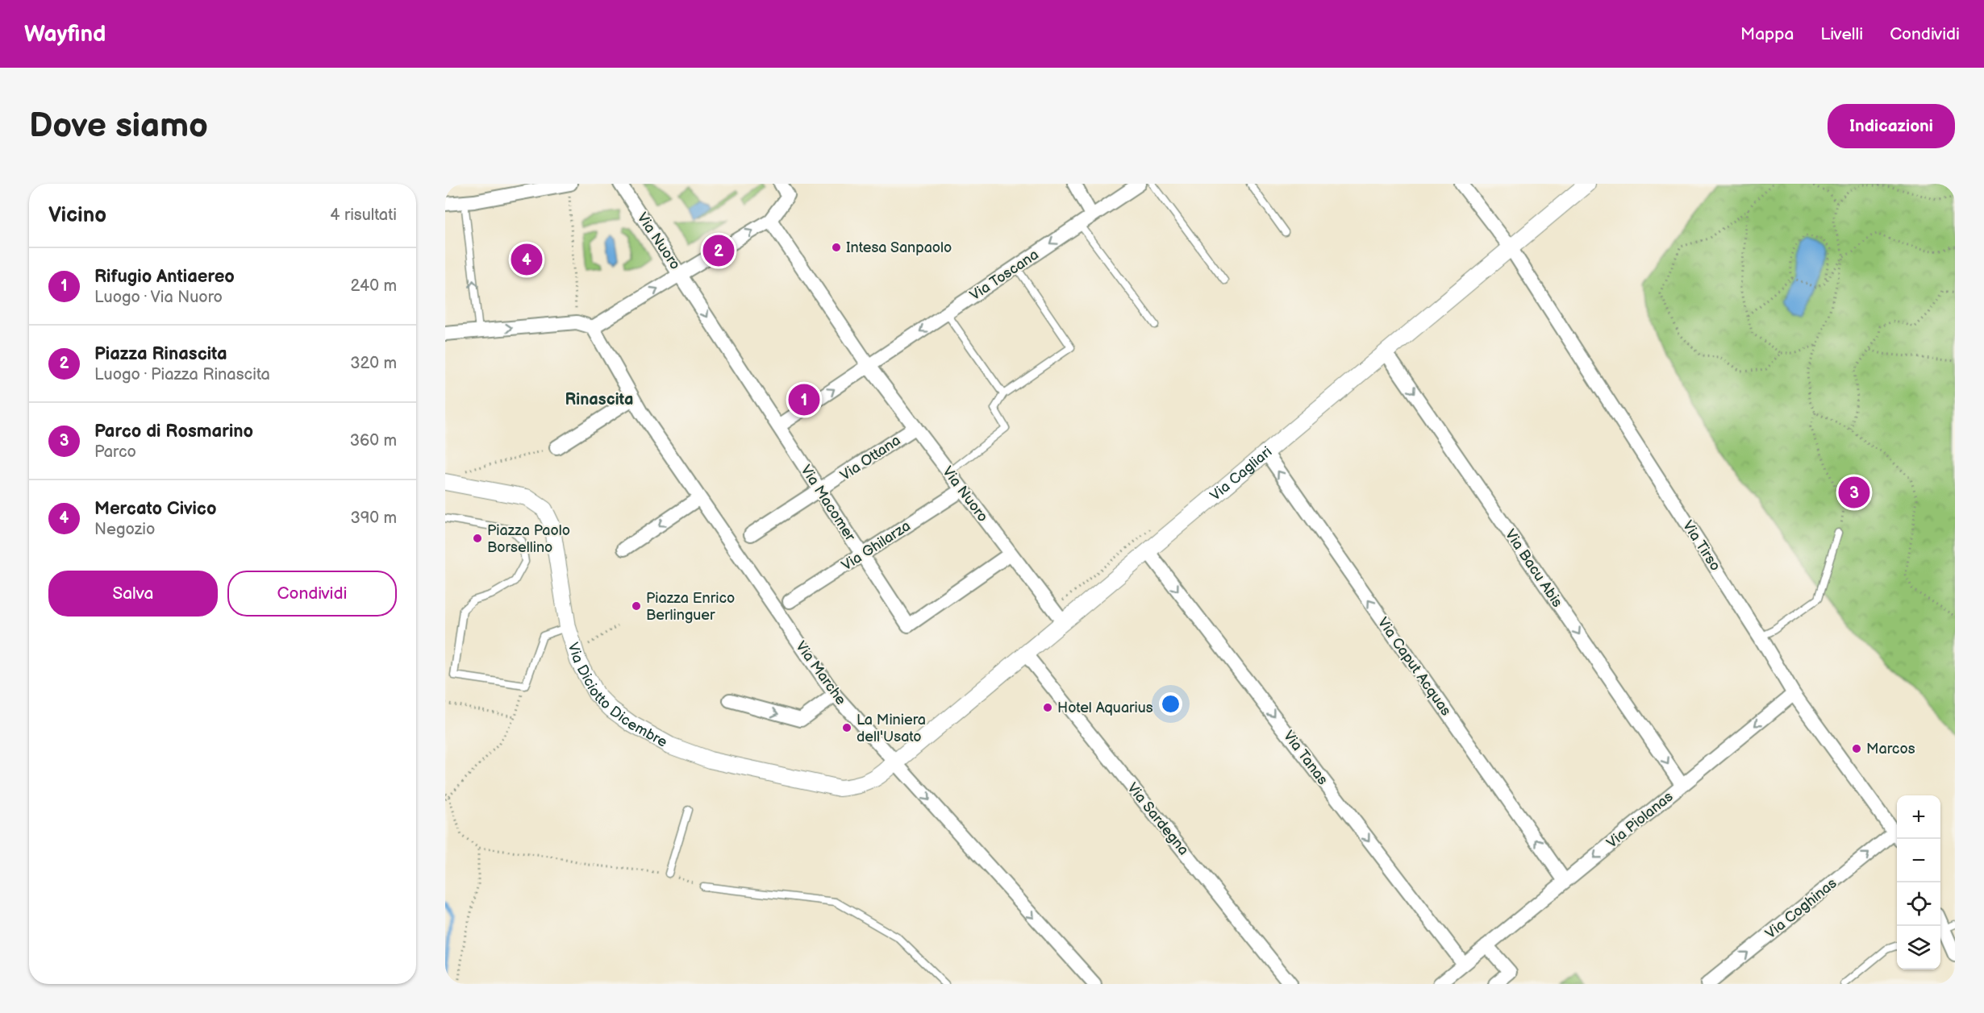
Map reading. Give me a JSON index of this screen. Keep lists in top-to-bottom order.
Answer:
{
  "streets": {
    "street": [
      "Via Nuoro",
      "Via Toscana",
      "Via Ottana",
      "Via Cagliari",
      "Via Macomer",
      "Via Ghilarza",
      "Via Tirso",
      "Via Bacu Abis",
      "Via Caput Acquas",
      "Via Marche",
      "Via Diciotto Dicembre",
      "Via Tanas",
      "Via Sardegna",
      "Via Piolanas",
      "Via Coghinas"
    ]
  },
  "crossings": [
    ["Via Nuoro", "Via Toscana"],
    ["Via Nuoro", "Via Ottana"],
    ["Via Nuoro", "Via Cagliari"],
    ["Via Nuoro", "Via Macomer"],
    ["Via Nuoro", "Via Ghilarza"],
    ["Via Ottana", "Via Macomer"],
    ["Via Cagliari", "Via Tirso"],
    ["Via Cagliari", "Via Bacu Abis"],
    ["Via Cagliari", "Via Caput Acquas"],
    ["Via Cagliari", "Via Marche"],
    ["Via Cagliari", "Via Diciotto Dicembre"],
    ["Via Cagliari", "Via Tanas"],
    ["Via Cagliari", "Via Sardegna"],
    ["Via Macomer", "Via Ghilarza"],
    ["Via Tirso", "Via Piolanas"],
    ["Via Bacu Abis", "Via Piolanas"],
    ["Via Caput Acquas", "Via Piolanas"],
    ["Via Marche", "Via Diciotto Dicembre"],
    ["Via Tanas", "Via Piolanas"]
  ],
  "one_way": [
    "Via Toscana",
    "Via Bacu Abis",
    "Via Caput Acquas",
    "Via Marche",
    "Via Tanas",
    "Via Piolanas",
    "Via Coghinas"
  ],
  "districts": ["Rinascita"],
  "places": [
    "Intesa Sanpaolo",
    "Piazza Paolo Borsellino",
    "Piazza Enrico Berlinguer",
    "Hotel Aquarius",
    "La Miniera dell'Usato",
    "Marcos"
  ],
  "page": {
    "header": "Wayfind",
    "nav": ["Mappa", "Livelli", "Condividi"],
    "buttons": [
      "Indicazioni",
      ["Salva", "Condividi"]
    ],
    "title": "Dove siamo",
    "heading": ["Vicino", "4 risultati"],
    "pins": [
      "2",
      "4",
      "1",
      "3"
    ],
    "list": [
      {
        "mark": "1",
        "name": "Rifugio Antiaereo",
        "note": "Luogo · Via Nuoro",
        "value": "240 m"
      },
      {
        "mark": "2",
        "name": "Piazza Rinascita",
        "note": "Luogo · Piazza Rinascita",
        "value": "320 m"
      },
      {
        "mark": "3",
        "name": "Parco di Rosmarino",
        "note": "Parco",
        "value": "360 m"
      },
      {
        "mark": "4",
        "name": "Mercato Civico",
        "note": "Negozio",
        "value": "390 m"
      }
    ],
    "map_buttons": ["+", "−"]
  }
}
